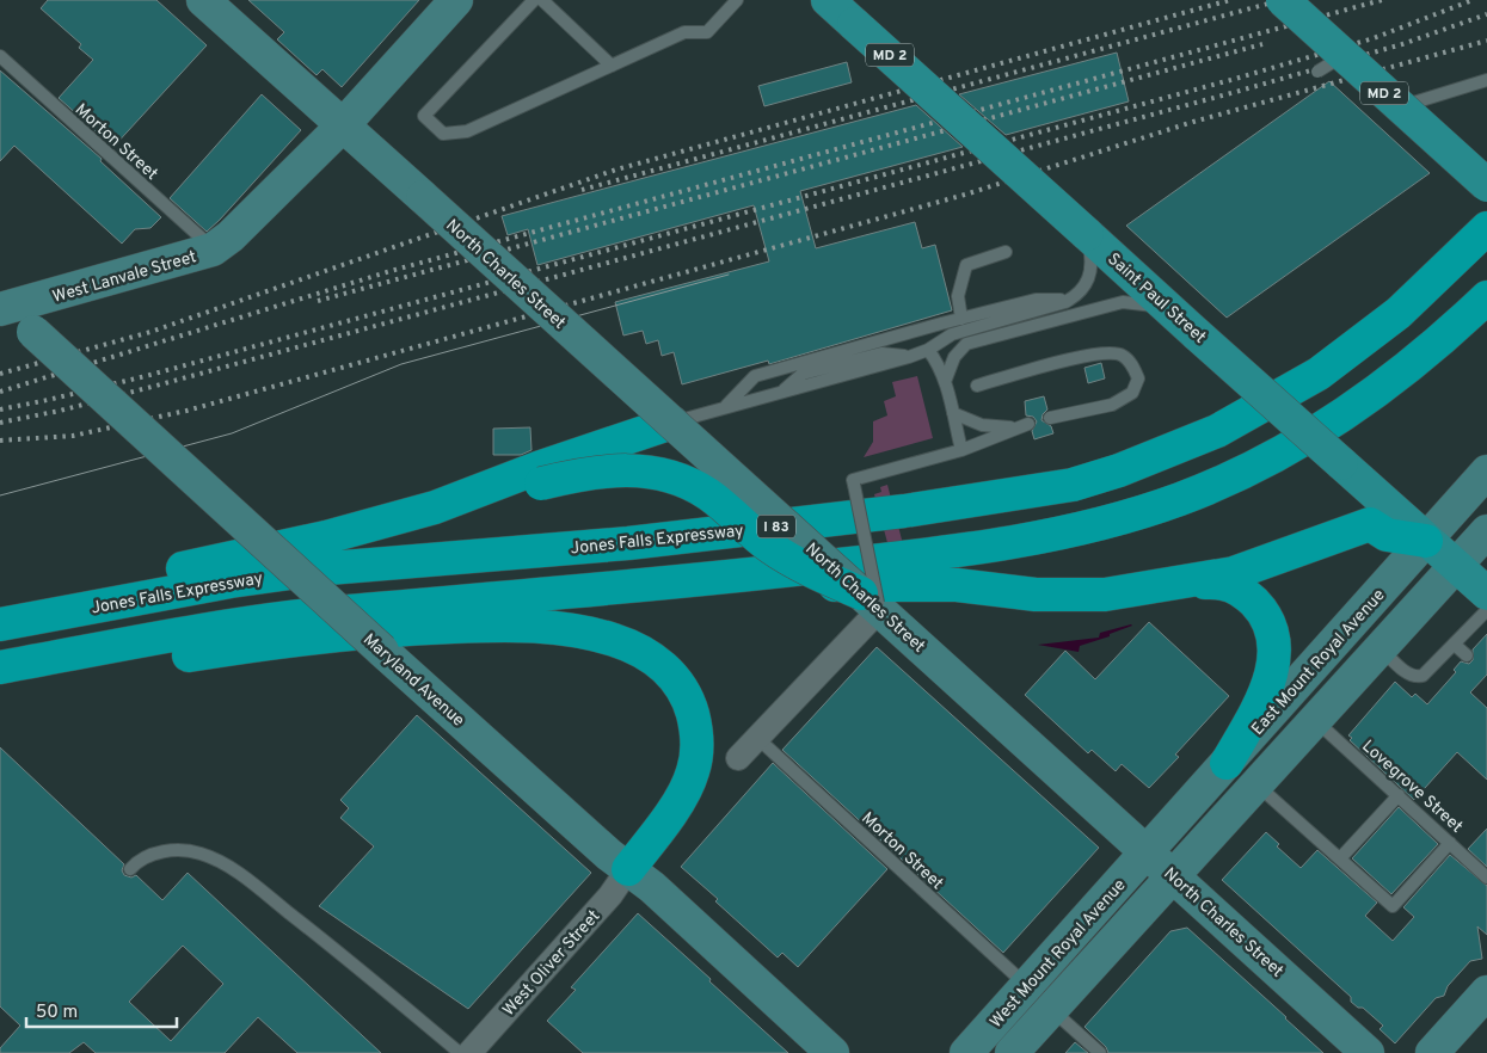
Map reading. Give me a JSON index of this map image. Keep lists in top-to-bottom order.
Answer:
{
  "streets": {
    "highway": ["I 83", "Jones Falls Expressway"],
    "main road": [
      "MD 2",
      "North Charles Street",
      "West Lanvale Street",
      "Saint Paul Street",
      "East Mount Royal Avenue",
      "Maryland Avenue",
      "West Mount Royal Avenue"
    ],
    "street": ["West Oliver Street"],
    "lane": ["Morton Street", "Lovegrove Street"]
  },
  "crossings": [
    ["Morton Street", "West Lanvale Street"],
    ["Morton Street", "West Mount Royal Avenue"],
    ["North Charles Street", "West Lanvale Street"],
    ["North Charles Street", "East Mount Royal Avenue"],
    ["North Charles Street", "West Mount Royal Avenue"],
    ["West Lanvale Street", "Maryland Avenue"],
    ["Saint Paul Street", "East Mount Royal Avenue"],
    ["East Mount Royal Avenue", "West Mount Royal Avenue"],
    ["Maryland Avenue", "West Oliver Street"]
  ],
  "scale_bar": "50 m"
}
